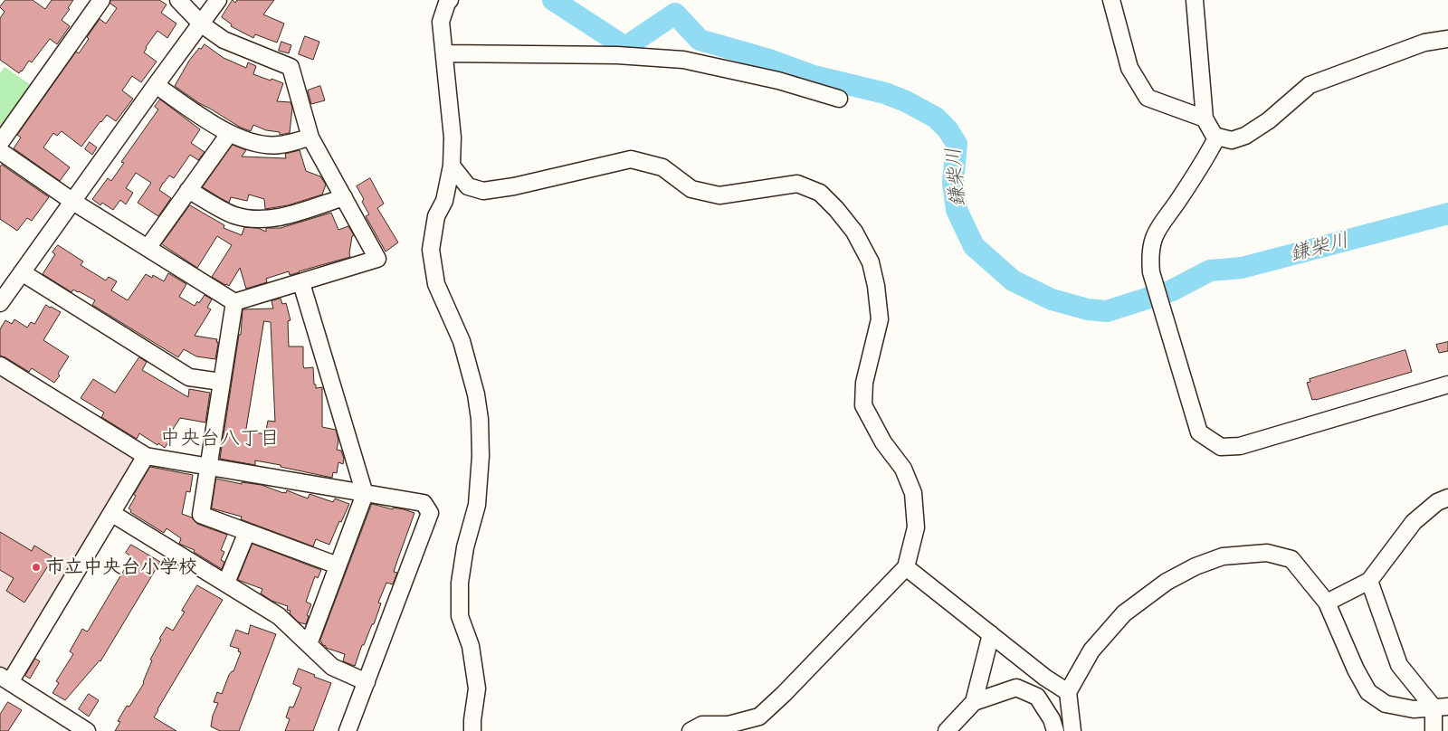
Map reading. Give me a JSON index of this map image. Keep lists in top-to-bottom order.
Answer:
{
  "districts": ["中央台八丁目"],
  "water": ["鎌柴川"],
  "places": ["市立中央台小学校"]
}
